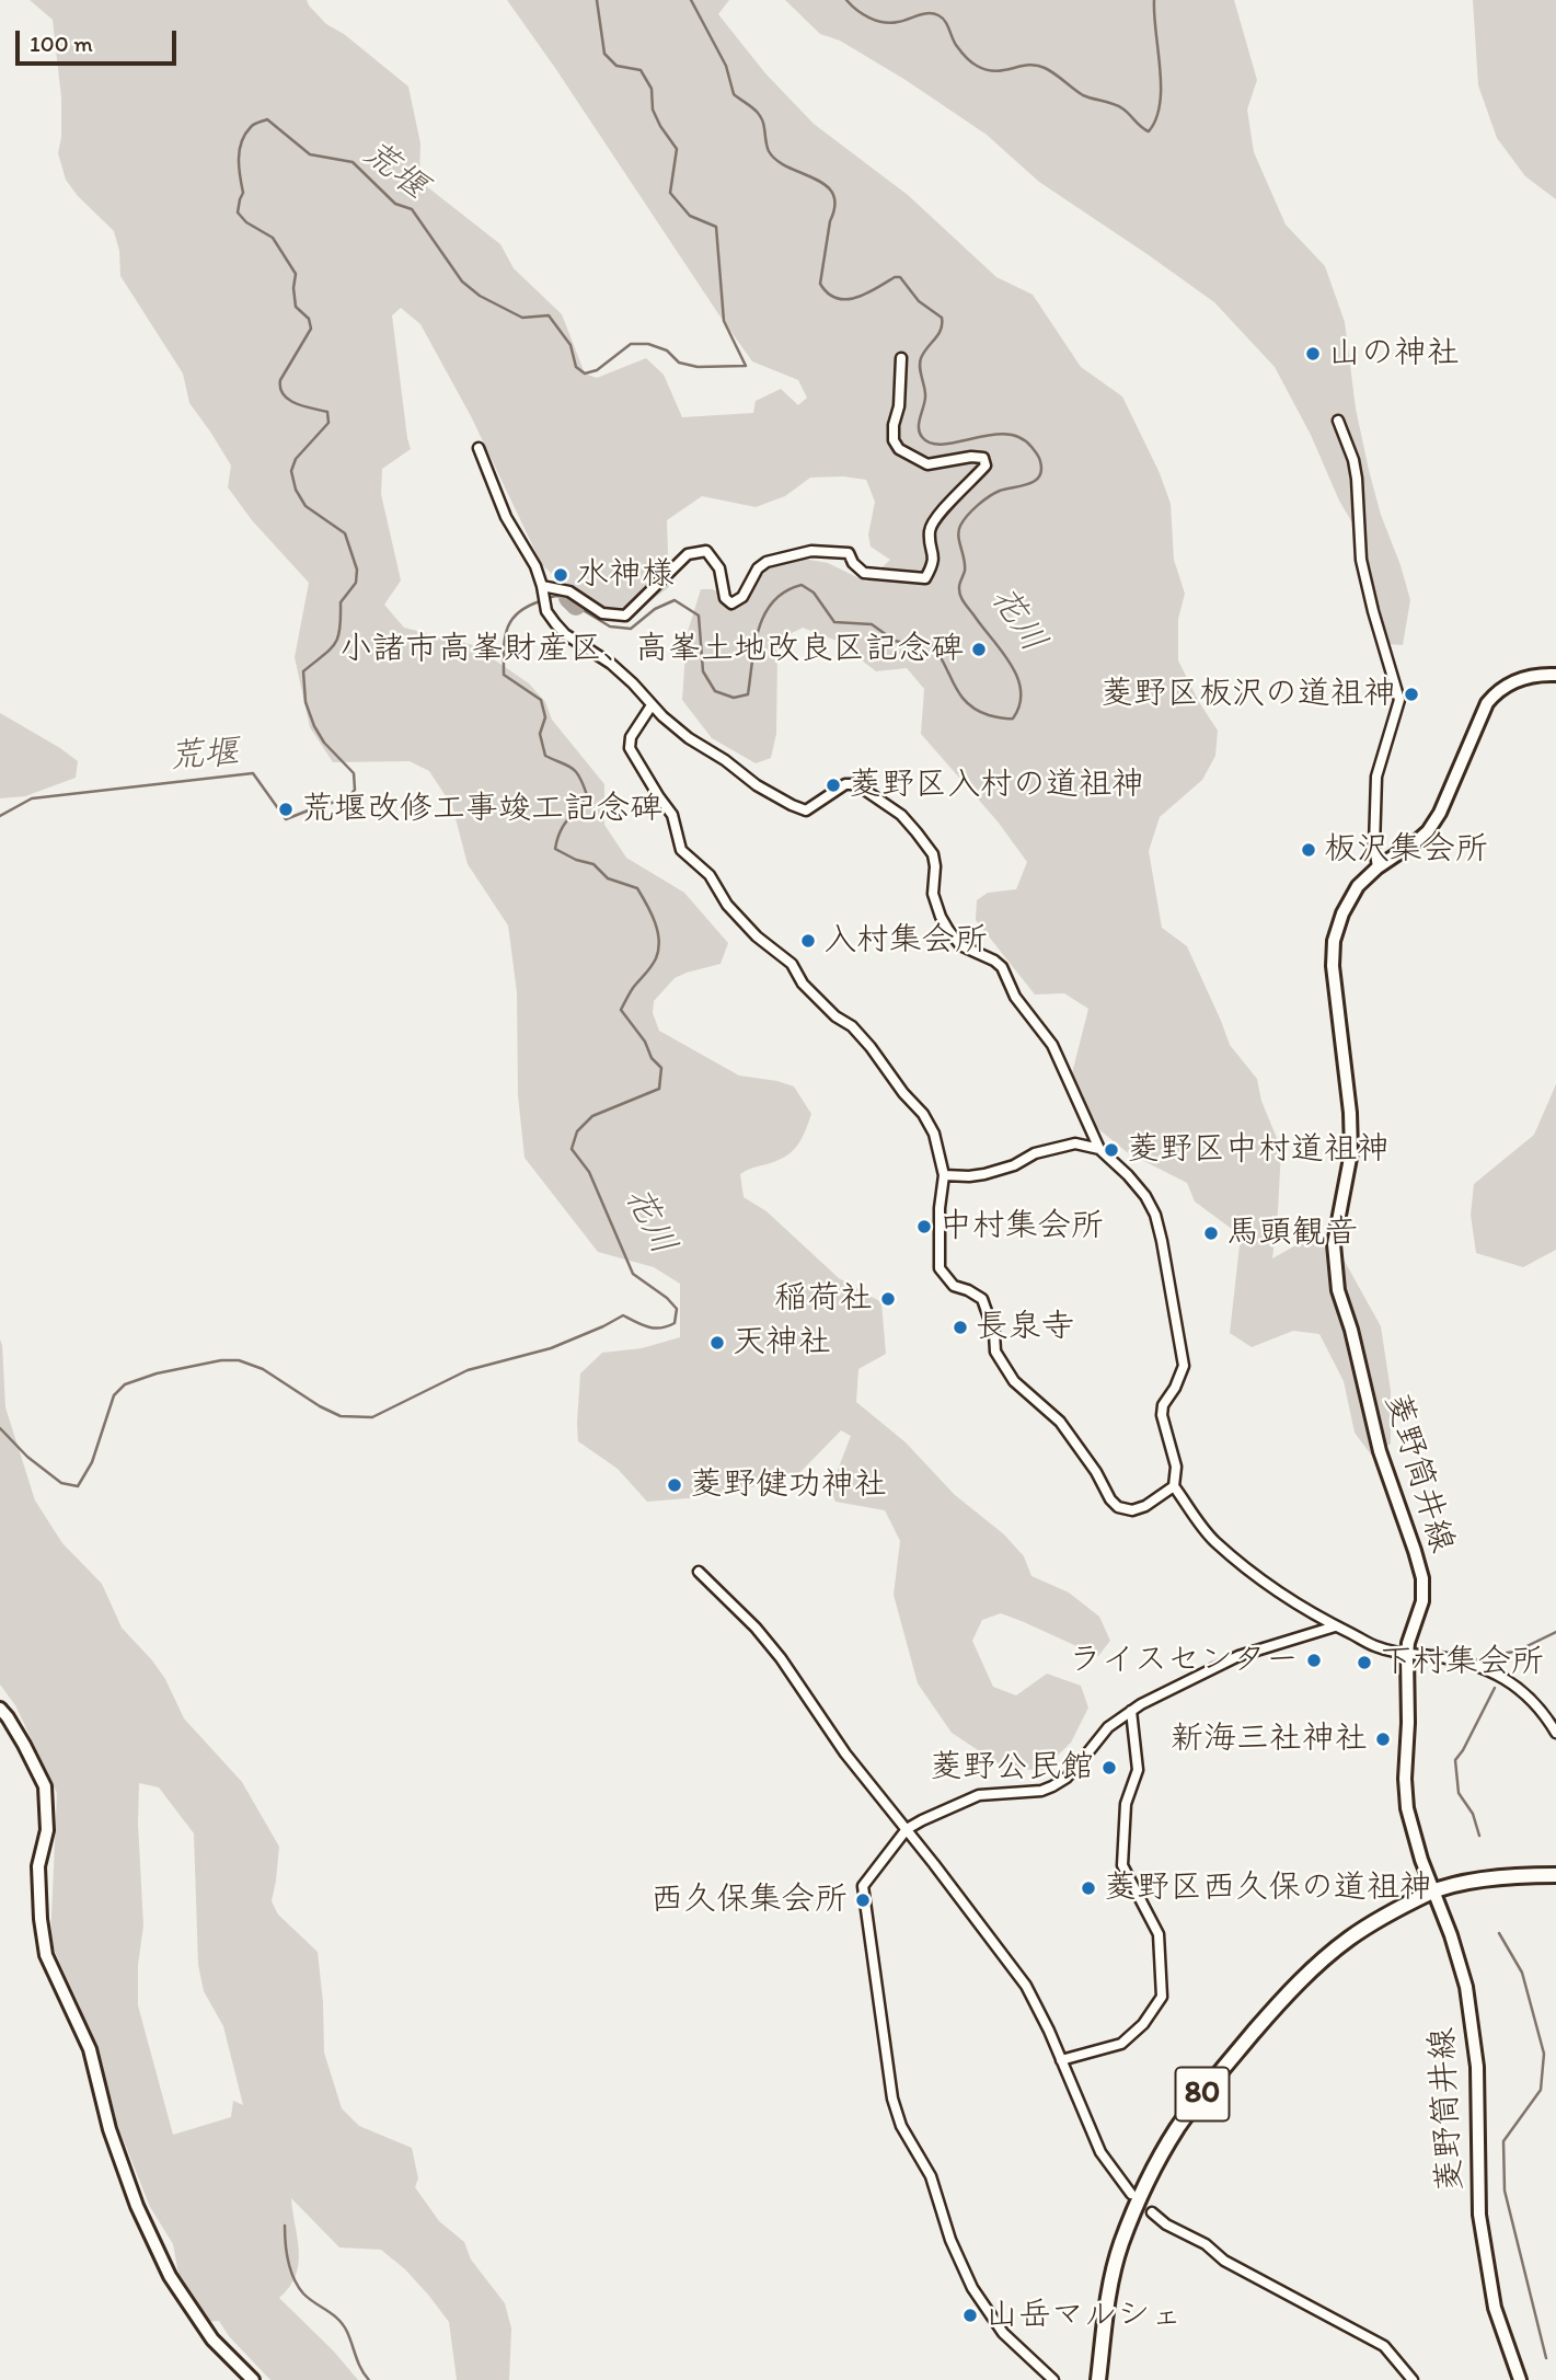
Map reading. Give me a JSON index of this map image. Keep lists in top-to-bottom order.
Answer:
{
  "streets": {
    "main road": ["菱野筒井線", "80"]
  },
  "crossings": [
    ["菱野筒井線", "80"]
  ],
  "water": ["荒堰", "花川"],
  "places": [
    "山の神社",
    "水神様",
    "小諸市高峯財産区、高峯土地改良区記念碑",
    "菱野区板沢の道祖神",
    "菱野区入村の道祖神",
    "荒堰改修工事竣工記念碑",
    "板沢集会所",
    "入村集会所",
    "菱野区中村道祖神",
    "中村集会所",
    "馬頭観音",
    "稲荷社",
    "長泉寺",
    "天神社",
    "菱野健功神社",
    "ライスセンター",
    "下村集会所",
    "新海三社神社",
    "菱野公民館",
    "菱野区西久保の道祖神",
    "西久保集会所",
    "山岳マルシェ"
  ],
  "scale_bar": "100 m"
}
